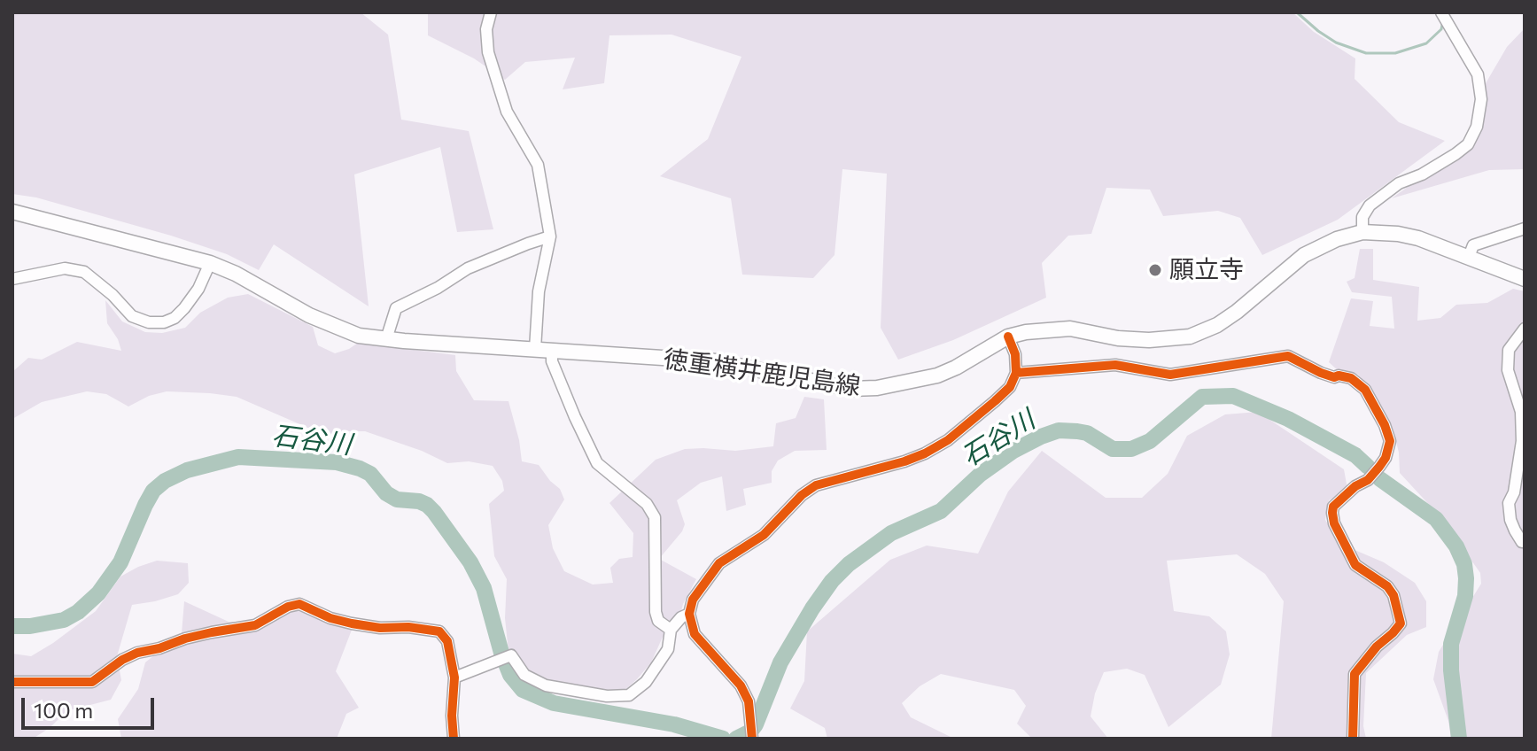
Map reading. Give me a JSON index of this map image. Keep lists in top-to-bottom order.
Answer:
{
  "streets": {
    "main road": ["徳重横井鹿児島線"]
  },
  "water": ["石谷川"],
  "places": ["願立寺"],
  "scale_bar": "100 m"
}
